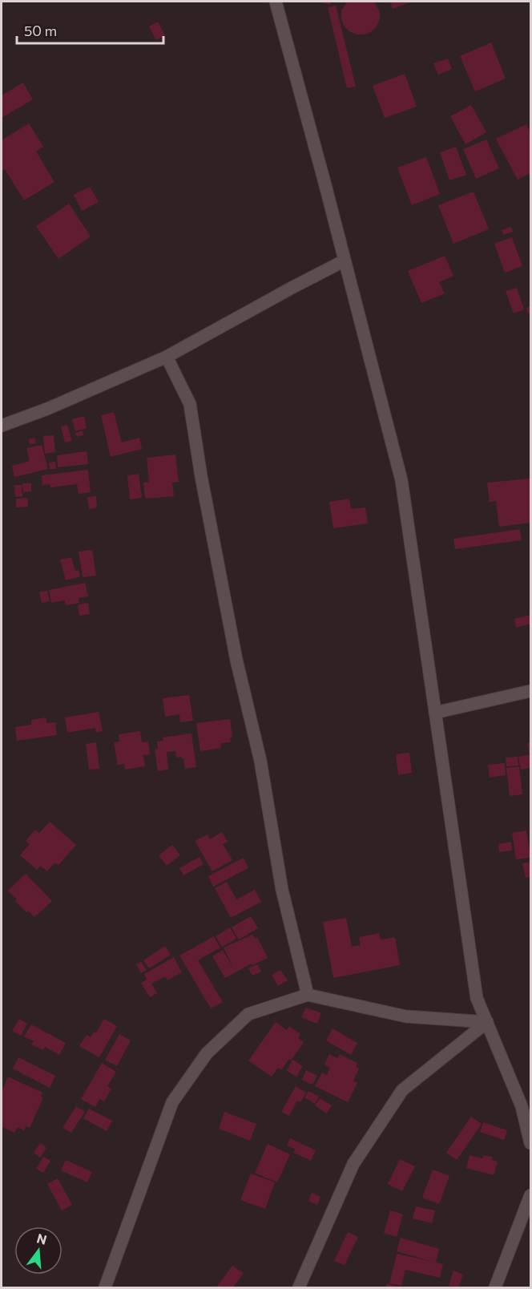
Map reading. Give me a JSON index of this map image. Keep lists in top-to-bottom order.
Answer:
{
  "scale_bar": "50 m",
  "north": "top"
}
